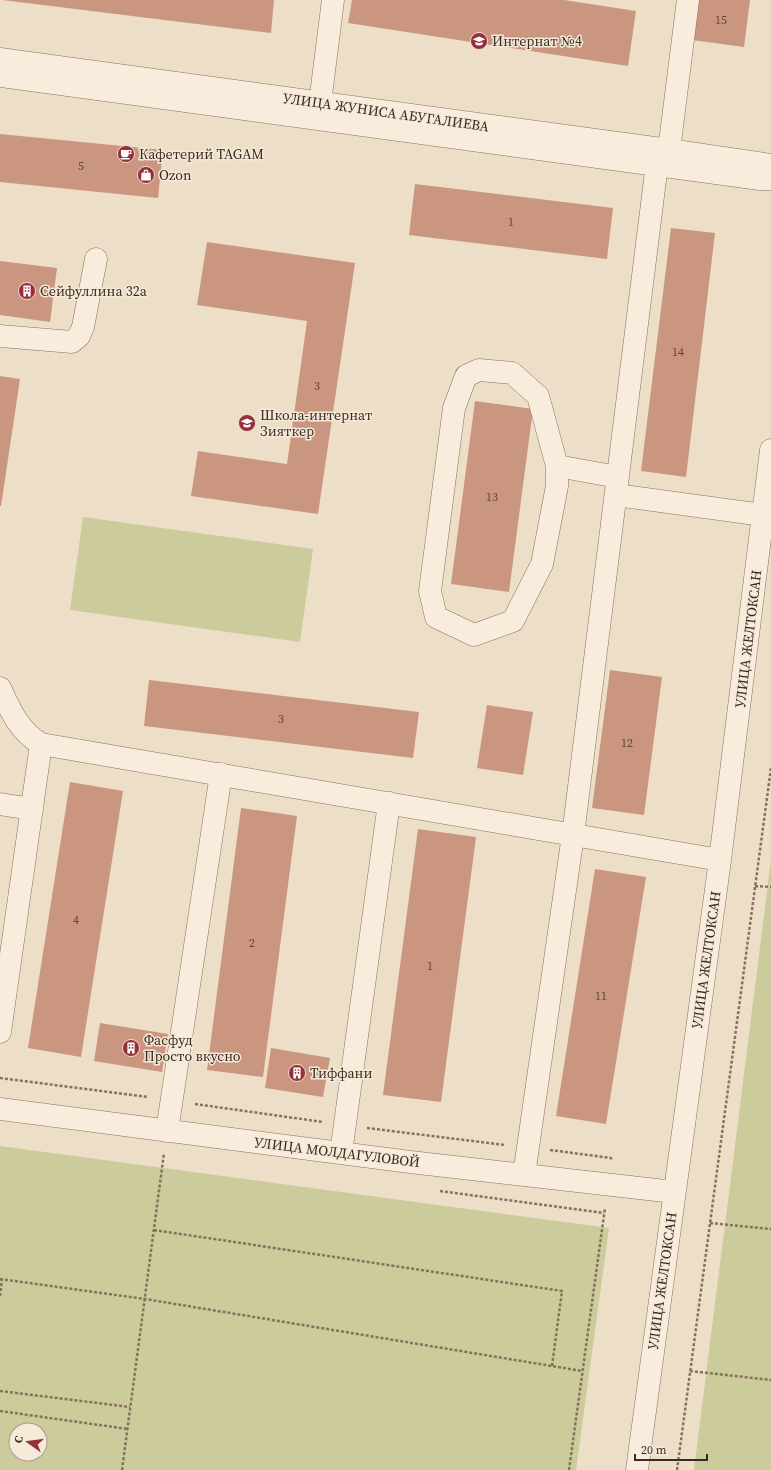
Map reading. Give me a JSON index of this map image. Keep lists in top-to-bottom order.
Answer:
{
  "streets": {
    "street": ["УЛИЦА ЖУНИСА АБУГАЛИЕВА", "УЛИЦА ЖЕЛТОКСАН", "УЛИЦА МОЛДАГУЛОВОЙ"]
  },
  "crossings": [
    ["УЛИЦА ЖЕЛТОКСАН", "УЛИЦА МОЛДАГУЛОВОЙ"]
  ],
  "places": {
    "school or university": ["Интернат №4", "Школа-интернат Зияткер"],
    "cafe": ["Кафетерий TAGAM"],
    "shop": ["Ozon"],
    "building": ["Сейфуллина 32а", "Фасфуд Просто вкусно", "Тиффани"]
  },
  "house_numbers": [
    "15",
    "5",
    "1",
    "14",
    "3",
    "13",
    "3",
    "12",
    "4",
    "2",
    "1",
    "11"
  ],
  "scale_bar": "20 m",
  "north": "left"
}
